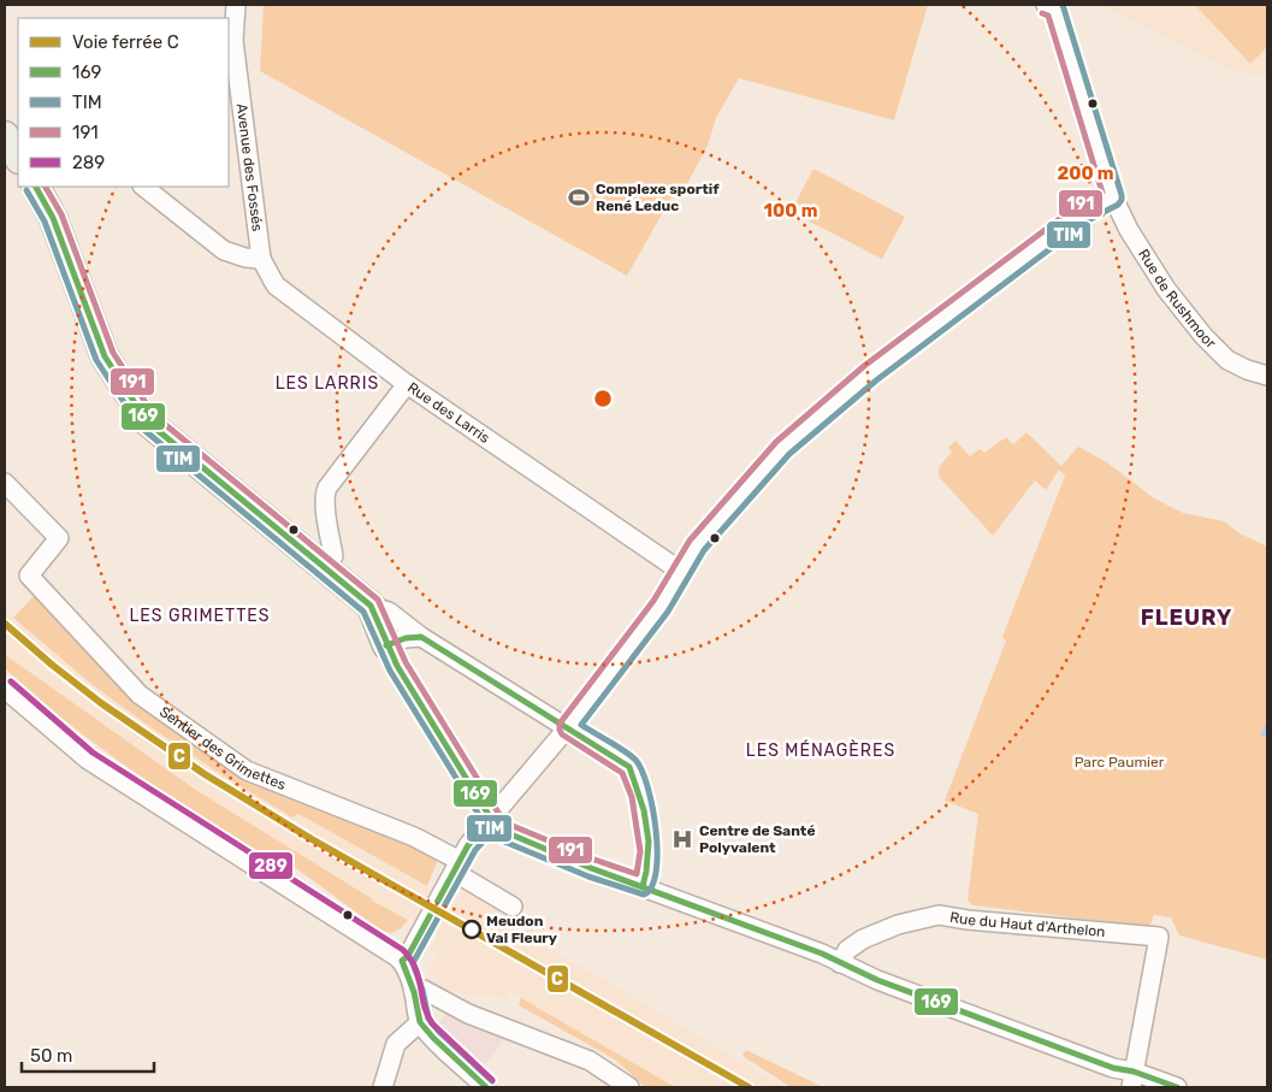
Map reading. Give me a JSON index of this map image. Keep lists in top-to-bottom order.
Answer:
{
  "streets": {
    "street": [
      "Avenue des Fossés",
      "Rue de Rushmoor",
      "Rue des Larris",
      "Sentier des Grimettes",
      "Rue du Haut d'Arthelon"
    ]
  },
  "crossings": [
    ["Avenue des Fossés", "Rue des Larris"]
  ],
  "districts": [
    "LES LARRIS",
    "LES GRIMETTES",
    "FLEURY",
    "LES MÉNAGÈRES"
  ],
  "parks": ["Parc Paumier"],
  "places": {
    "sports": ["Complexe sportif René Leduc"],
    "hospital": ["Centre de Santé Polyvalent"],
    "other": ["Meudon Val Fleury"]
  },
  "lines": [
    "transit line TIM",
    "transit line 191",
    "transit line 169",
    "rail line C",
    "transit line 289"
  ],
  "legend": [
    "Voie ferrée C",
    "169",
    "TIM",
    "191",
    "289"
  ],
  "scale_bar": "50 m",
  "rings": ["200 m", "100 m"]
}
